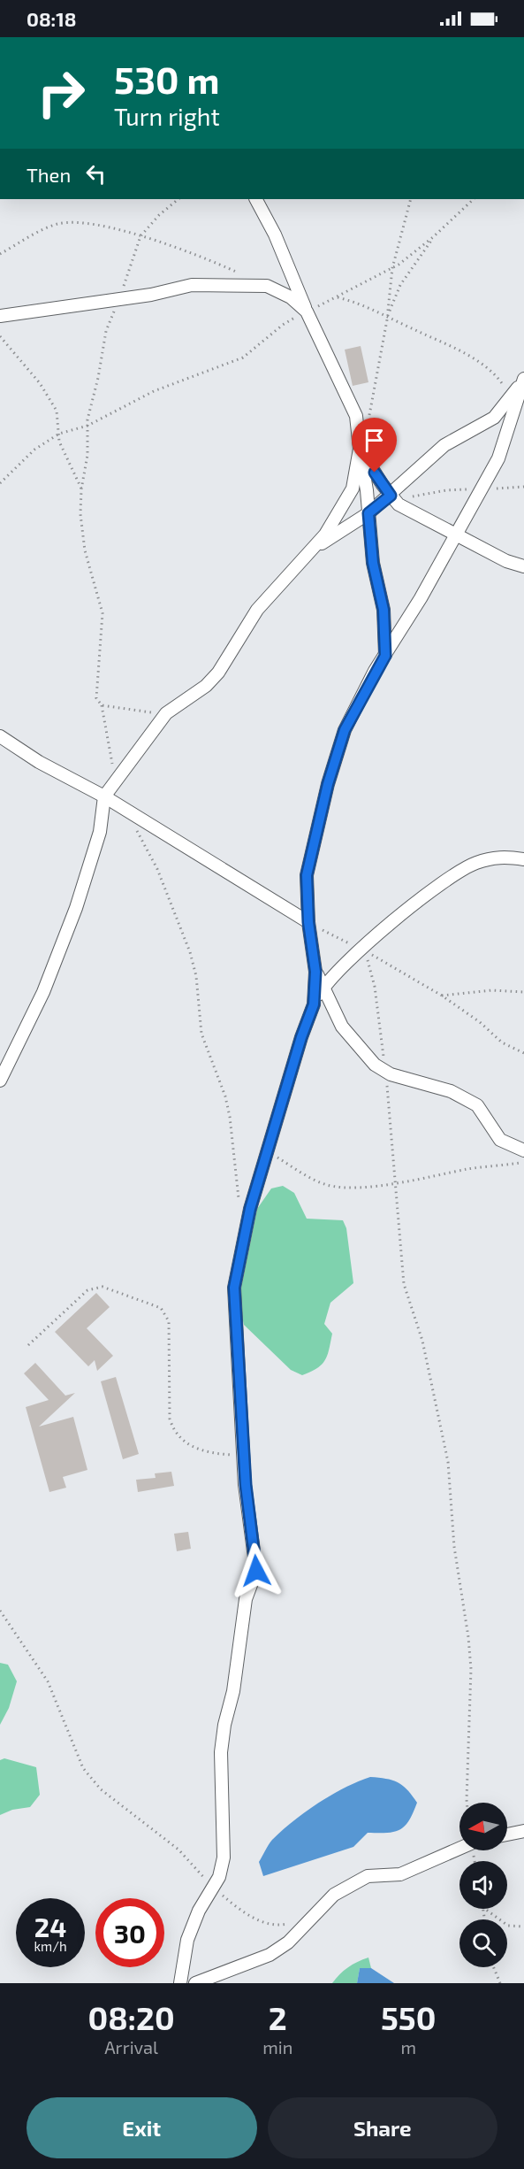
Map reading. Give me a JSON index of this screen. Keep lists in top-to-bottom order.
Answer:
{
  "north": "left",
  "page": {
    "status": "08:18",
    "turn": ["530 m", "Turn right"],
    "then": "Then",
    "speed": "24 km/h",
    "limit": "30",
    "eta": [
      "08:20",
      "Arrival",
      "2",
      "min",
      "550",
      "m"
    ],
    "buttons": ["Exit", "Share"]
  }
}
